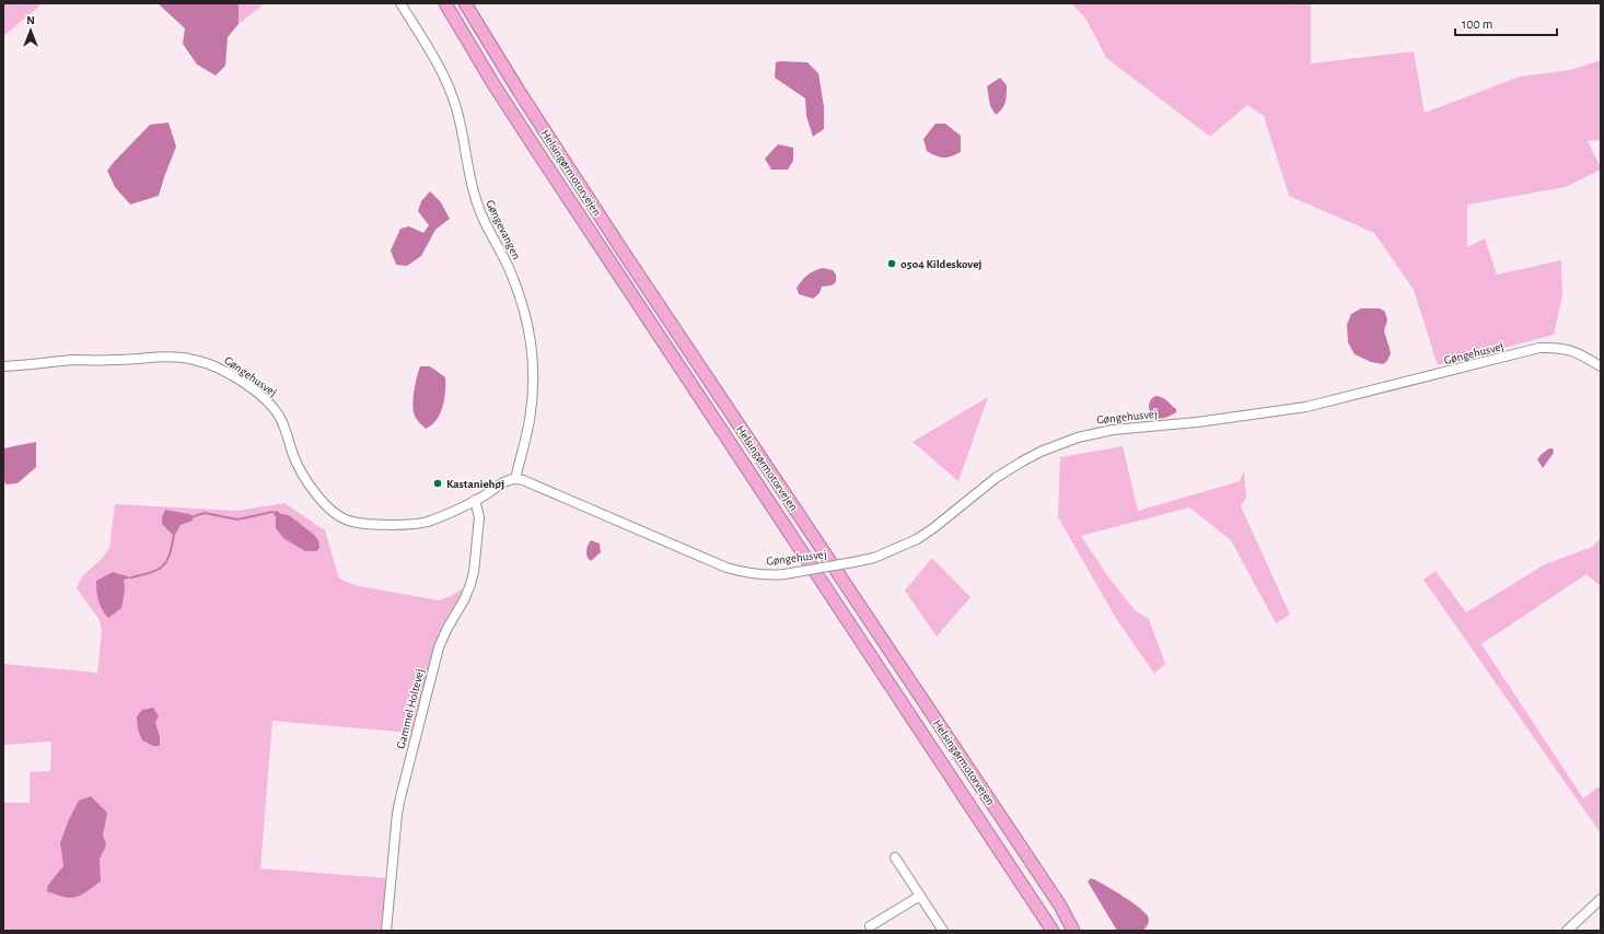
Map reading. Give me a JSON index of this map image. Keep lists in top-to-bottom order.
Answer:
{
  "streets": {
    "highway": ["Helsingørmotorvejen"],
    "street": ["Gøngevangen", "Gøngehusvej", "Gammel Holtevej"]
  },
  "crossings": [
    ["Gøngevangen", "Gøngehusvej"],
    ["Gøngehusvej", "Gammel Holtevej"]
  ],
  "places": ["0504 Kildeskovej", "Kastaniehøj"],
  "scale_bar": "100 m",
  "north": "top"
}
